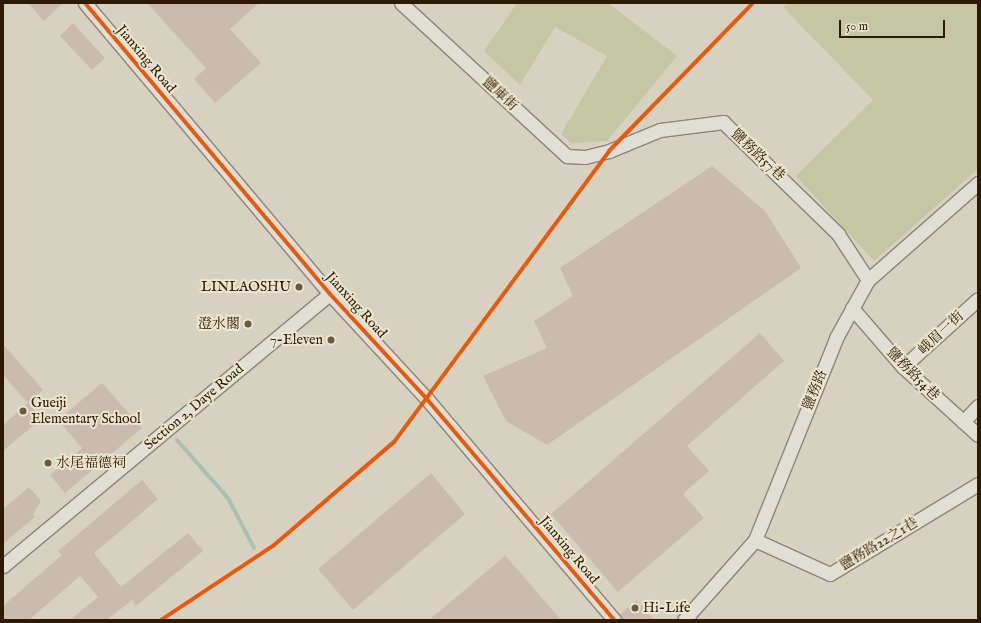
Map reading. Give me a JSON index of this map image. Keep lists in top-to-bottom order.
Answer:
{
  "streets": {
    "street": [
      "Jianxing Road",
      "鹽庫街",
      "鹽務路57巷",
      "峨眉一街",
      "鹽務路54巷",
      "鹽務路",
      "Section 2, Daye Road",
      "鹽務路22之1巷"
    ]
  },
  "crossings": [
    ["Jianxing Road", "Section 2, Daye Road"],
    ["鹽庫街", "鹽務路57巷"],
    ["鹽務路57巷", "鹽務路"],
    ["峨眉一街", "鹽務路54巷"],
    ["鹽務路54巷", "鹽務路"],
    ["鹽務路", "鹽務路22之1巷"]
  ],
  "places": [
    "LINLAOSHU",
    "澄水閣",
    "7-Eleven",
    "Gueiji Elementary School",
    "水尾福德祠",
    "Hi-Life"
  ],
  "scale_bar": "50 m"
}
